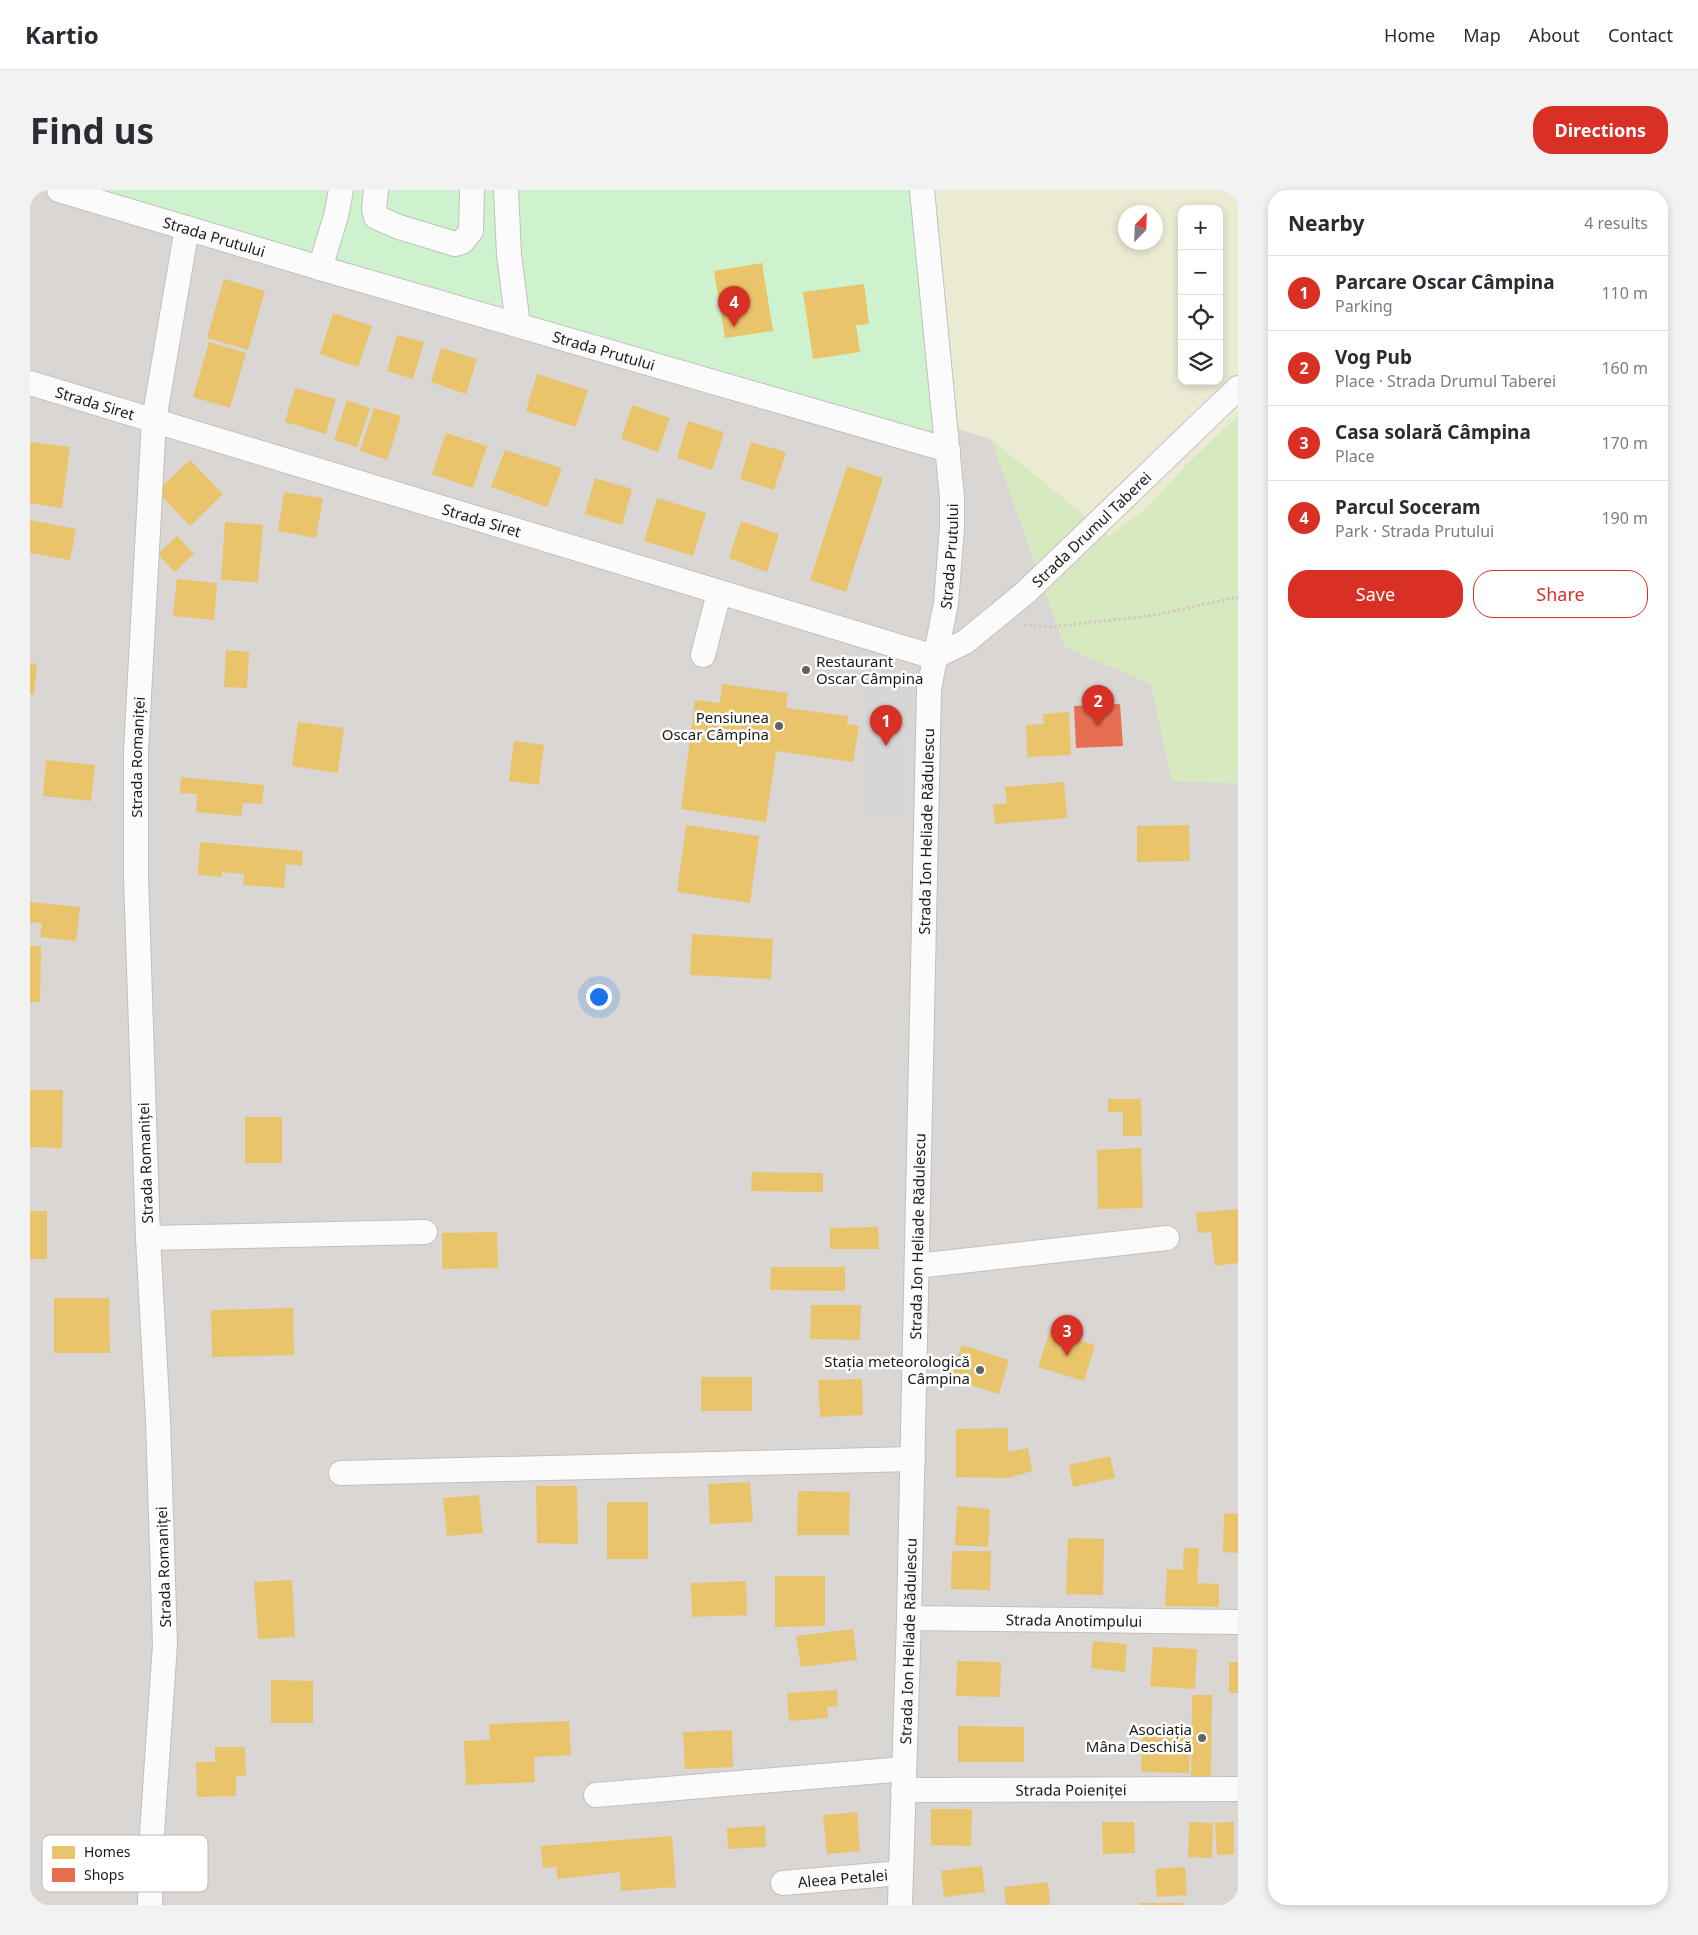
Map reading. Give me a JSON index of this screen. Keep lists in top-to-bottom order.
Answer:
{
  "streets": {
    "street": [
      "Strada Prutului",
      "Strada Siret",
      "Strada Drumul Taberei",
      "Strada Romaniței",
      "Strada Ion Heliade Rădulescu",
      "Strada Anotimpului",
      "Strada Poieniței",
      "Aleea Petalei"
    ]
  },
  "crossings": [
    ["Strada Prutului", "Strada Siret"],
    ["Strada Prutului", "Strada Drumul Taberei"],
    ["Strada Prutului", "Strada Romaniței"],
    ["Strada Prutului", "Strada Ion Heliade Rădulescu"],
    ["Strada Siret", "Strada Drumul Taberei"],
    ["Strada Siret", "Strada Romaniței"],
    ["Strada Siret", "Strada Ion Heliade Rădulescu"],
    ["Strada Drumul Taberei", "Strada Ion Heliade Rădulescu"],
    ["Strada Ion Heliade Rădulescu", "Strada Anotimpului"],
    ["Strada Ion Heliade Rădulescu", "Strada Poieniței"],
    ["Strada Ion Heliade Rădulescu", "Aleea Petalei"]
  ],
  "places": [
    "Restaurant Oscar Câmpina",
    "Pensiunea Oscar Câmpina",
    "Stația meteorologică Câmpina",
    "Asociația Mâna Deschisă"
  ],
  "legend": ["Homes", "Shops"],
  "north": "top right",
  "page": {
    "header": "Kartio",
    "nav": [
      "Home",
      "Map",
      "About",
      "Contact"
    ],
    "buttons": [
      "Directions",
      ["Save", "Share"]
    ],
    "title": "Find us",
    "heading": ["Nearby", "4 results"],
    "map_buttons": ["+", "−"],
    "list": [
      {
        "mark": "1",
        "name": "Parcare Oscar Câmpina",
        "note": "Parking",
        "value": "110 m"
      },
      {
        "mark": "2",
        "name": "Vog Pub",
        "note": "Place · Strada Drumul Taberei",
        "value": "160 m"
      },
      {
        "mark": "3",
        "name": "Casa solară Câmpina",
        "note": "Place",
        "value": "170 m"
      },
      {
        "mark": "4",
        "name": "Parcul Soceram",
        "note": "Park · Strada Prutului",
        "value": "190 m"
      }
    ],
    "pins": [
      "4",
      "2",
      "1",
      "3"
    ]
  }
}
